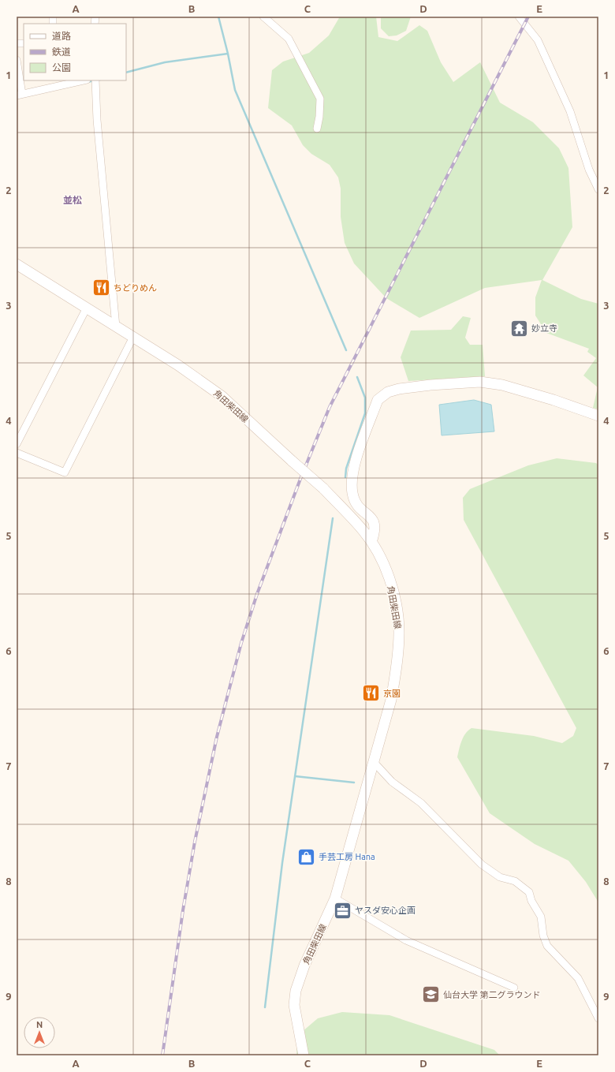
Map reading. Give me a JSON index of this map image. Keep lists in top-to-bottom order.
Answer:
{
  "streets": {
    "main road": ["角田柴田線"]
  },
  "districts": ["並松"],
  "places": {
    "restaurant": ["ちどりめん", "京園"],
    "temple": ["妙立寺"],
    "shop": ["手芸工房 Hana"],
    "office": ["ヤスダ安心企画"],
    "school or university": ["仙台大学 第二グラウンド"]
  },
  "legend": ["道路", "鉄道", "公園"],
  "north": "top",
  "grid": {
    "columns": [
      "A",
      "B",
      "C",
      "D",
      "E"
    ],
    "rows": [
      "1",
      "2",
      "3",
      "4",
      "5",
      "6",
      "7",
      "8",
      "9"
    ]
  }
}
